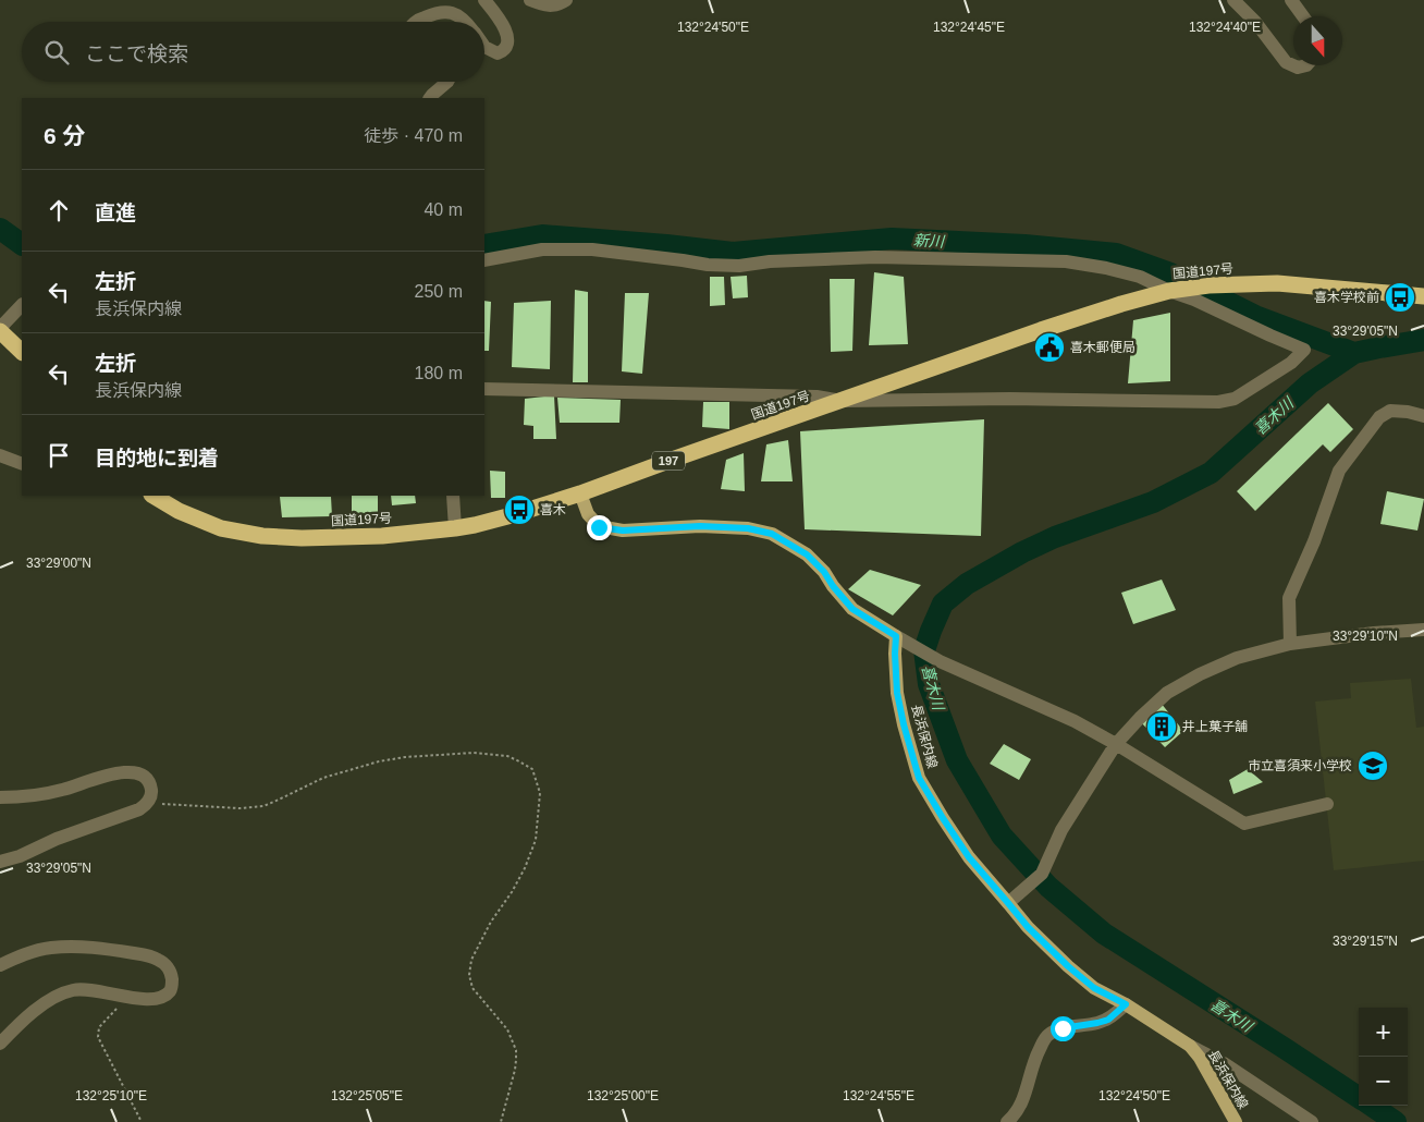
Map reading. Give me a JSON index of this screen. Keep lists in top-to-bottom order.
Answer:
{
  "streets": {
    "highway": ["国道197号", "197"],
    "main road": ["長浜保内線"]
  },
  "water": ["新川", "喜木川"],
  "places": {
    "bus stop": ["喜木学校前", "喜木"],
    "public building": ["喜木郵便局"],
    "building": ["井上菓子舗"],
    "school or university": ["市立喜須来小学校"]
  },
  "north": "bottom",
  "page": {
    "search": "ここで検索",
    "heading": ["6 分", "徒歩 · 470 m"],
    "list": [
      ["直進", "40 m"],
      ["左折", "長浜保内線", "250 m"],
      ["左折", "長浜保内線", "180 m"],
      "目的地に到着"
    ],
    "map_buttons": ["+", "−"]
  },
  "coordinates": [
    "132°24'50\"E",
    "132°24'45\"E",
    "132°24'40\"E",
    "33°29'05\"N",
    "33°29'00\"N",
    "33°29'10\"N",
    "33°29'15\"N",
    "132°25'10\"E",
    "132°25'05\"E",
    "132°25'00\"E",
    "132°24'55\"E"
  ]
}
